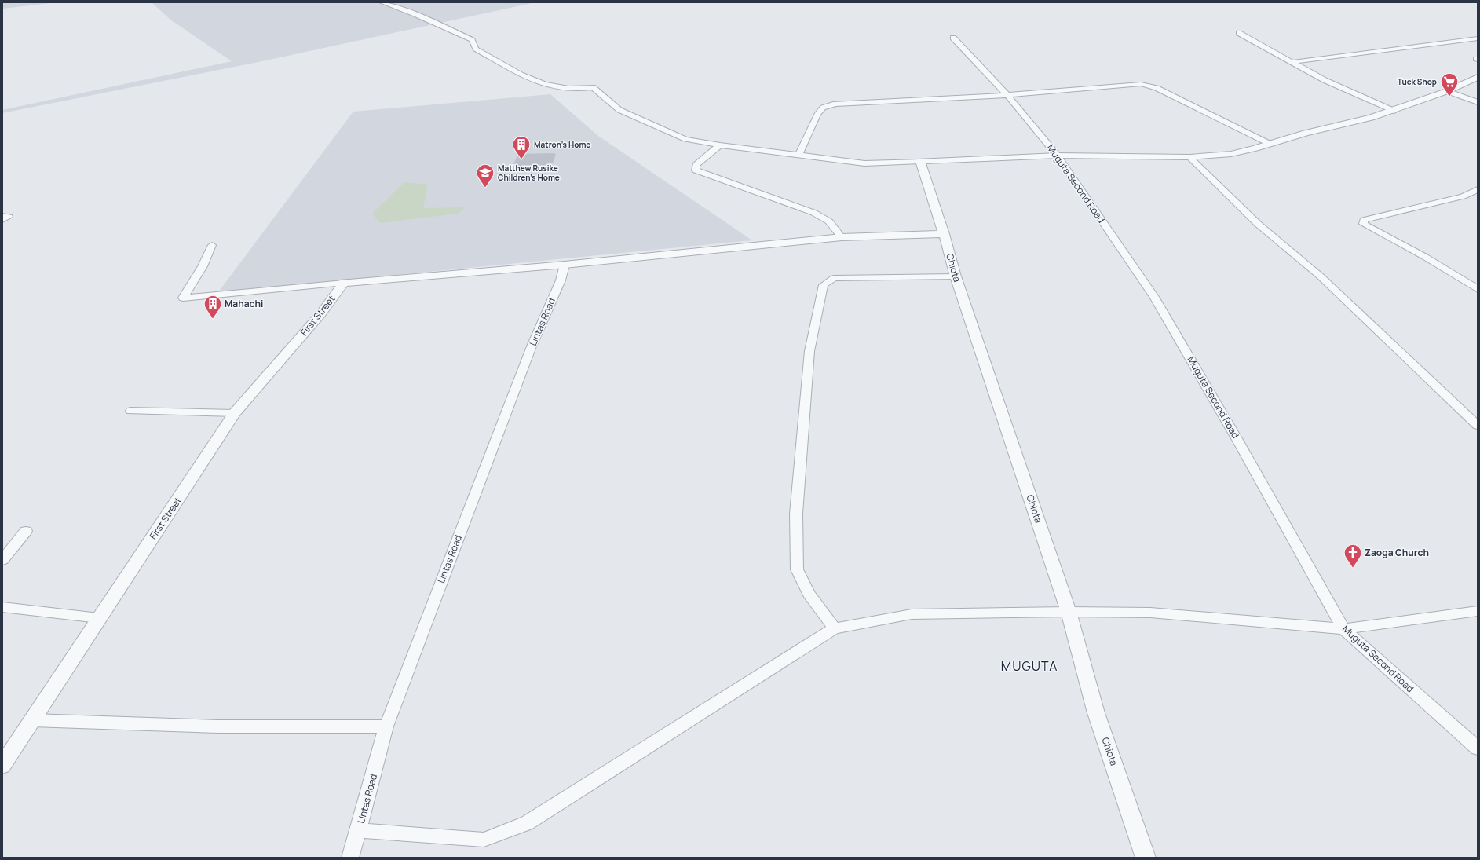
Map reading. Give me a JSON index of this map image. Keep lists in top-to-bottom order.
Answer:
{
  "streets": {
    "street": [
      "Muguta Second Road",
      "Chiota",
      "First Street",
      "Lintas Road"
    ]
  },
  "districts": ["MUGUTA"],
  "places": {
    "supermarket": ["Tuck Shop"],
    "building": ["Matron's Home", "Mahachi"],
    "school or university": ["Matthew Rusike Children's Home"],
    "church": ["Zaoga Church"]
  }
}
